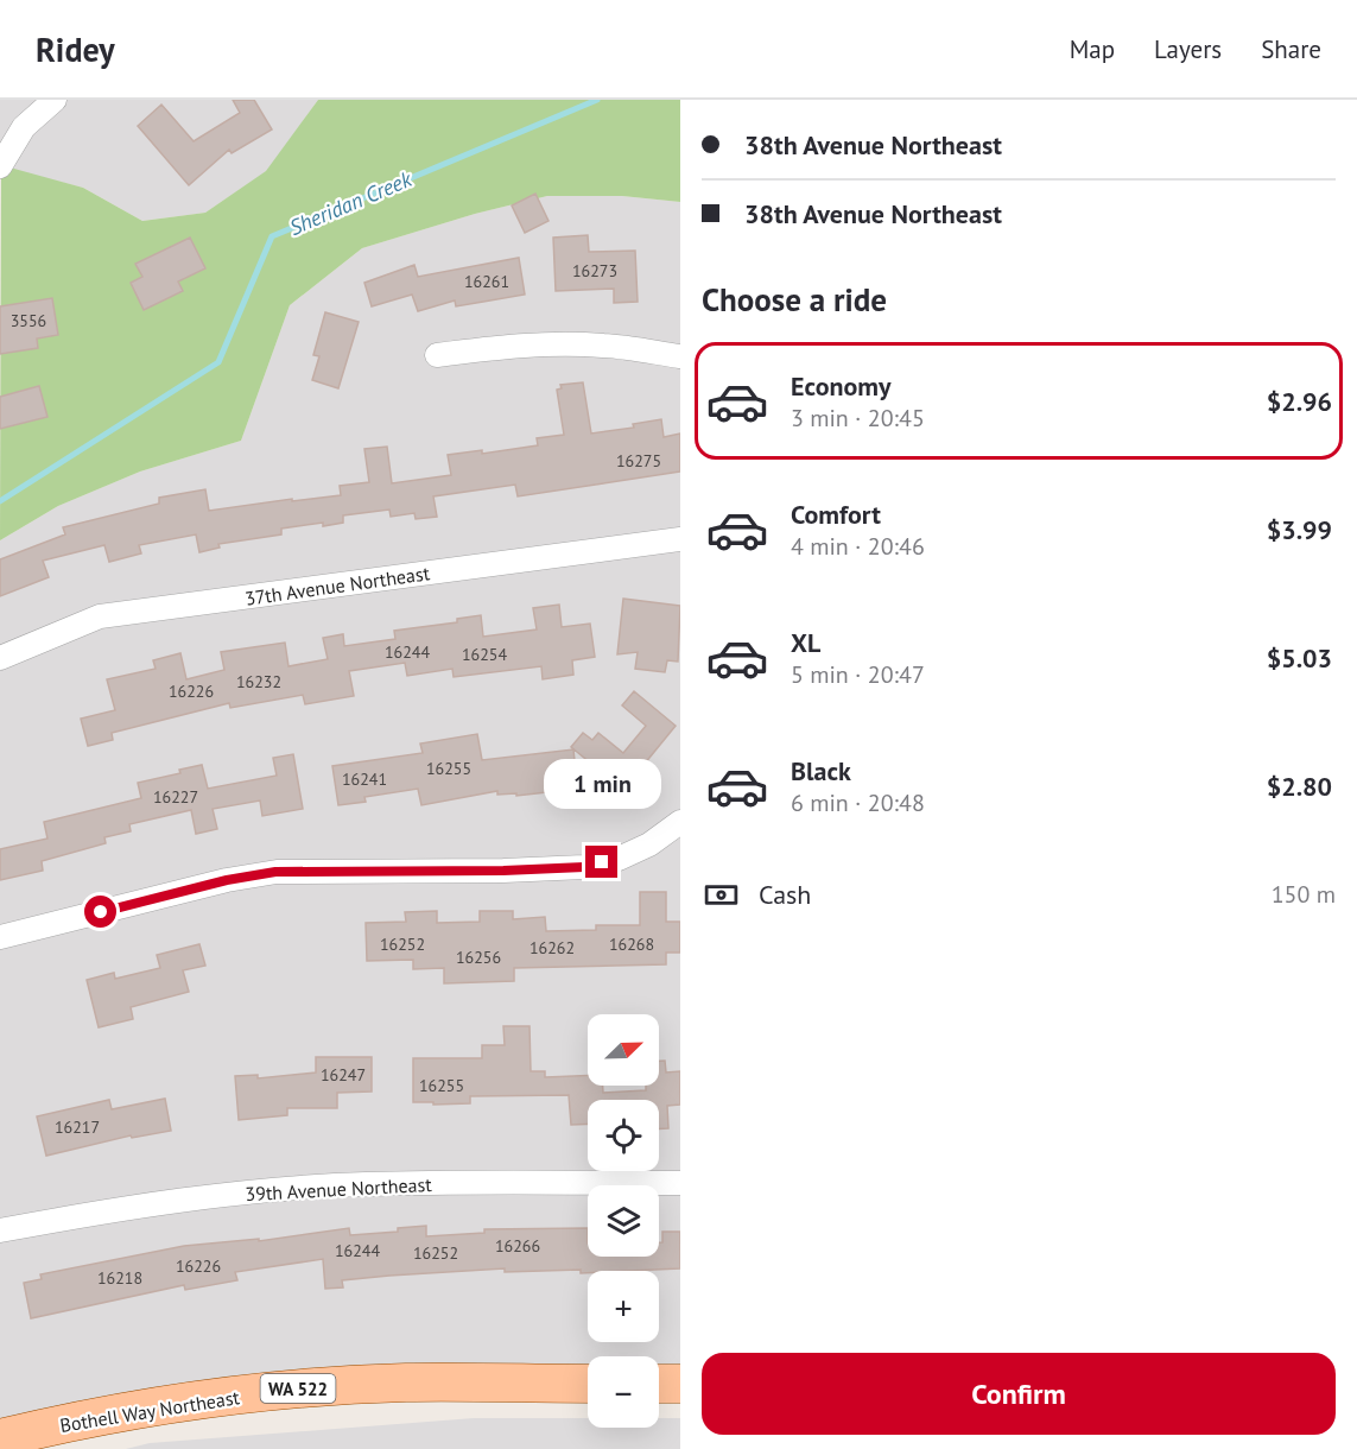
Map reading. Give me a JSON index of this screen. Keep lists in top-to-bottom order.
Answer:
{
  "streets": {
    "main road": ["WA 522", "Bothell Way Northeast"],
    "street": ["37th Avenue Northeast", "39th Avenue Northeast"]
  },
  "water": ["Sheridan Creek"],
  "house_numbers": [
    "16273",
    "16261",
    "3556",
    "16275",
    "16244",
    "16254",
    "16232",
    "16226",
    "16255",
    "16241",
    "16227",
    "16252",
    "16268",
    "16262",
    "16256",
    "16247",
    "16255",
    "16217",
    "16266",
    "16244",
    "16252",
    "16226",
    "16218"
  ],
  "north": "top right",
  "page": {
    "header": "Ridey",
    "nav": ["Map", "Layers", "Share"],
    "banner": ["38th Avenue Northeast", "38th Avenue Northeast"],
    "heading": "Choose a ride",
    "list": [
      {
        "name": "Economy",
        "note": "3 min · 20:45",
        "value": "$2.96"
      },
      {
        "name": "Comfort",
        "note": "4 min · 20:46",
        "value": "$3.99"
      },
      {
        "name": "XL",
        "note": "5 min · 20:47",
        "value": "$5.03"
      },
      {
        "name": "Black",
        "note": "6 min · 20:48",
        "value": "$2.80"
      }
    ],
    "bubble": "1 min",
    "pay": ["Cash", "150 m"],
    "map_buttons": ["+", "−"],
    "buttons": "Confirm"
  }
}
